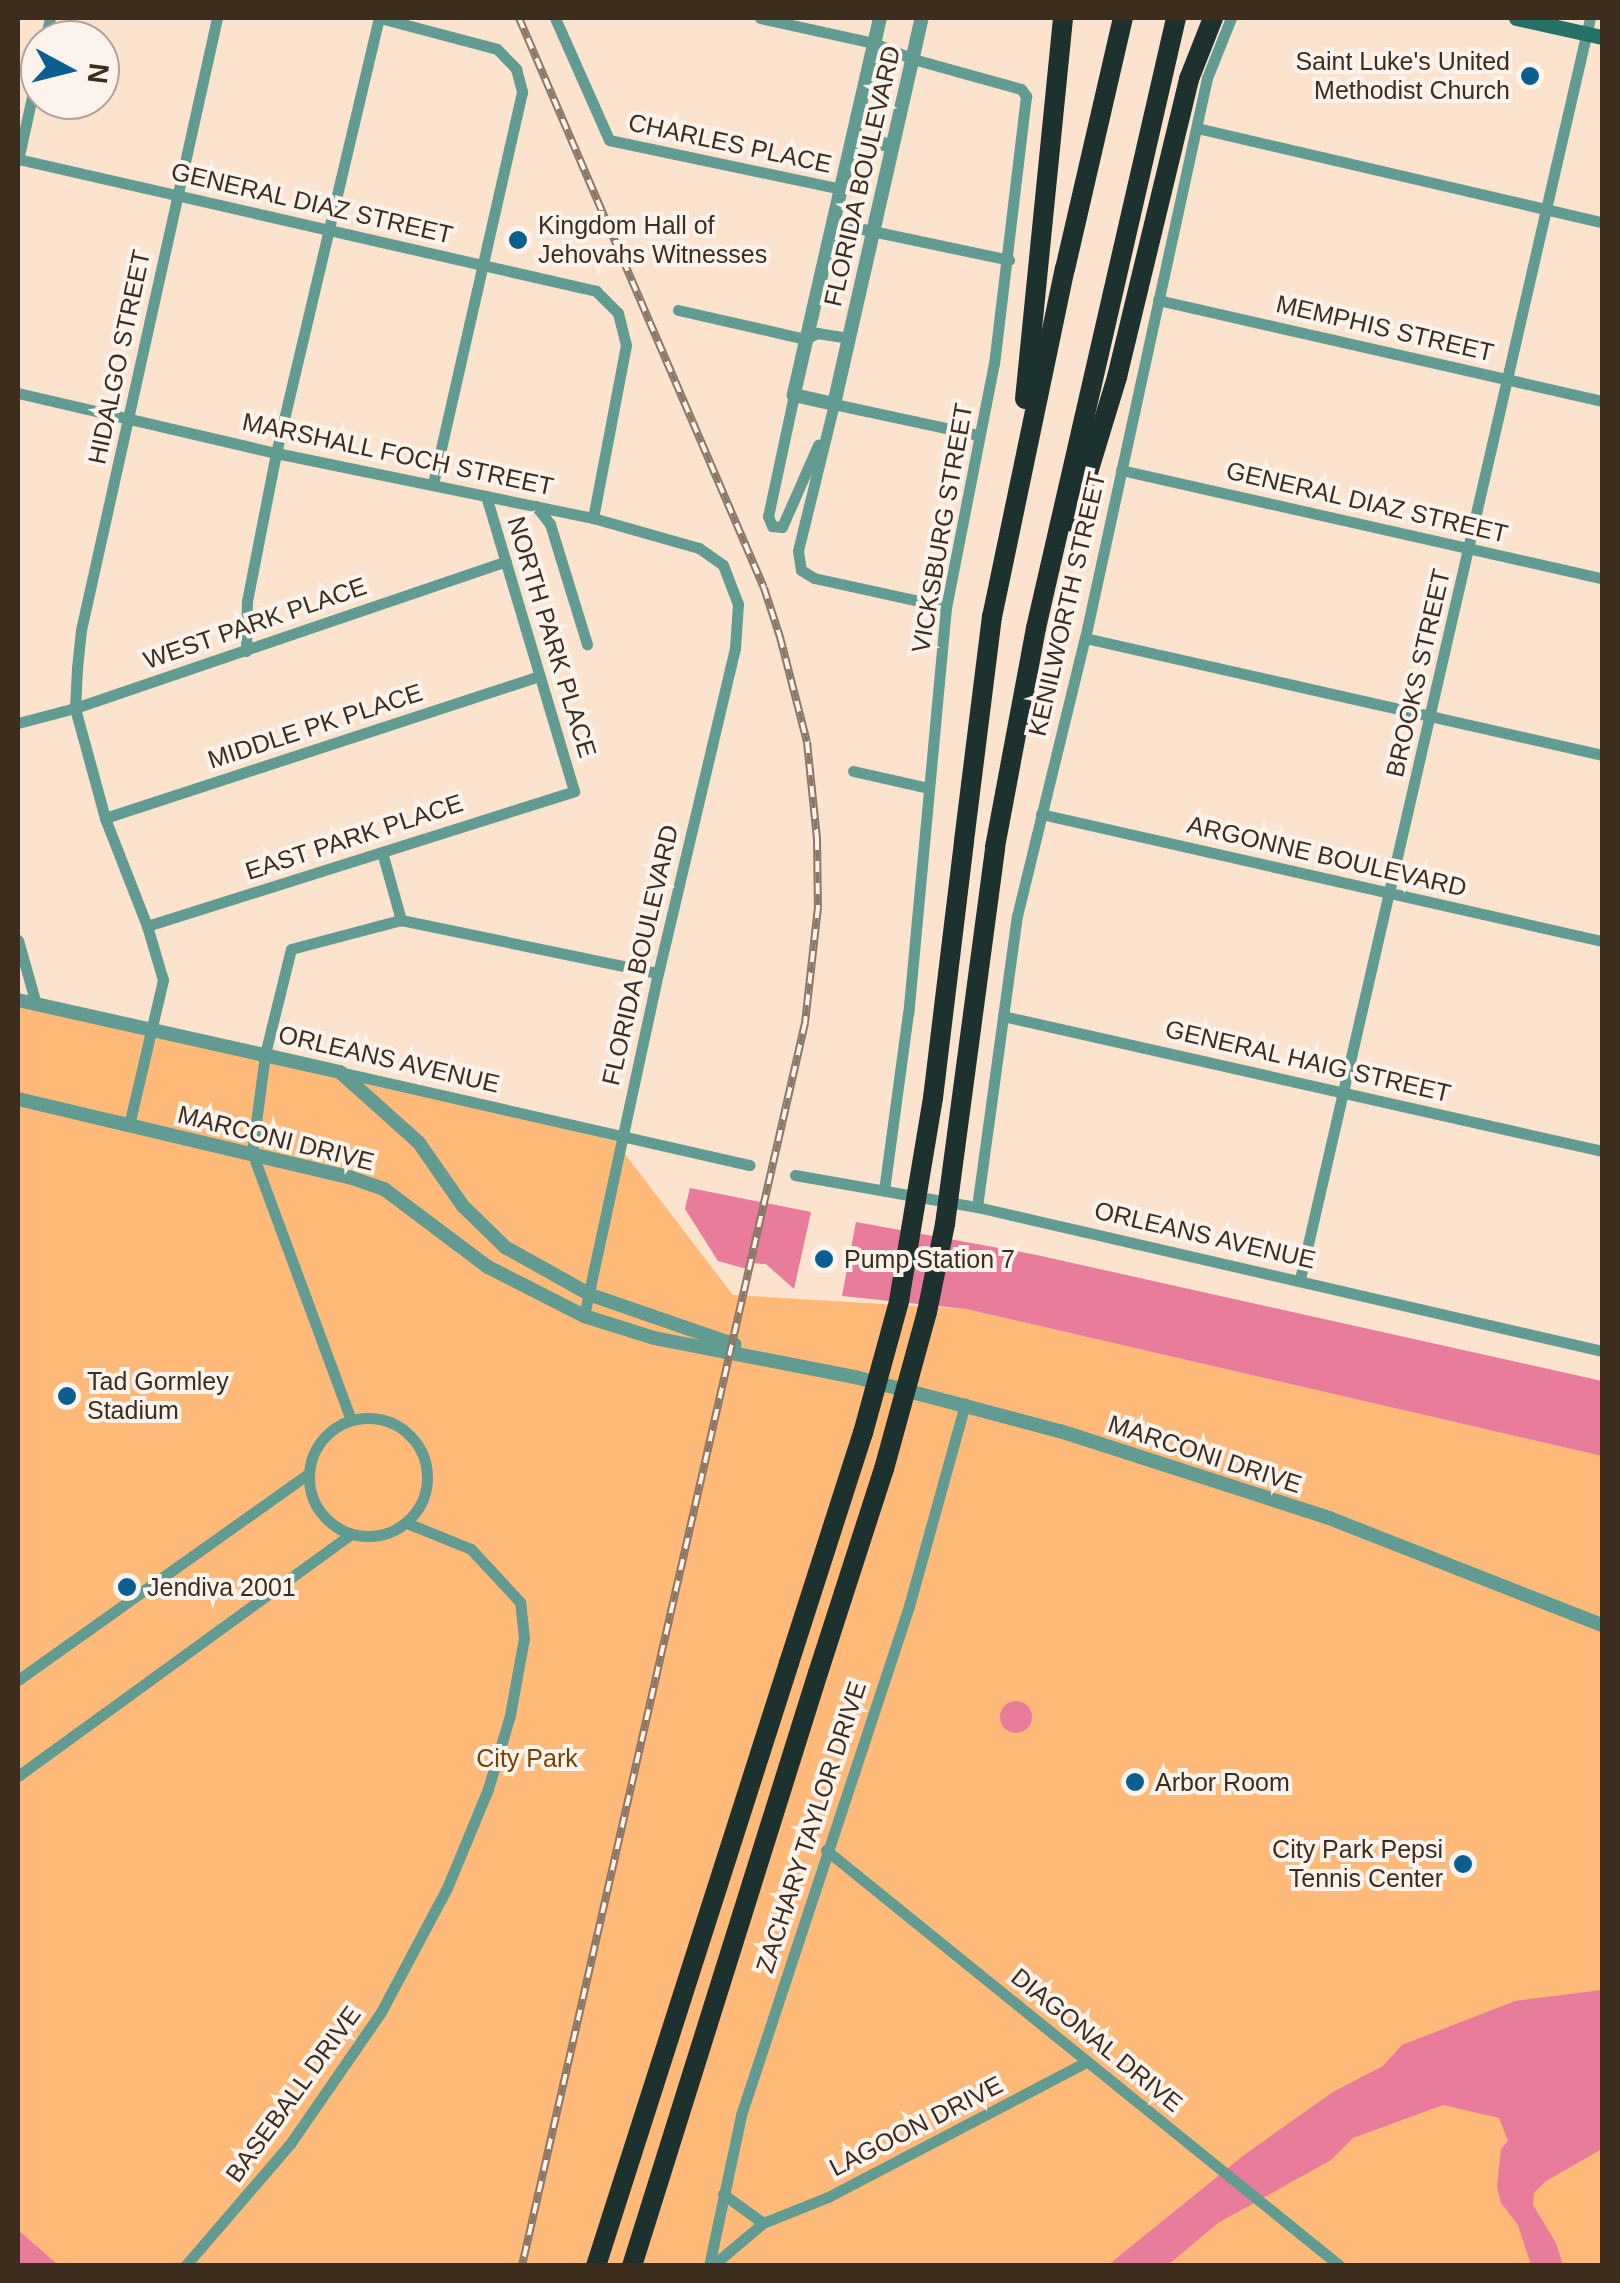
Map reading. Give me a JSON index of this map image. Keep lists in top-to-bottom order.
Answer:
{
  "streets": {
    "street": [
      "CHARLES PLACE",
      "FLORIDA BOULEVARD",
      "GENERAL DIAZ STREET",
      "MEMPHIS STREET",
      "HIDALGO STREET",
      "MARSHALL FOCH STREET",
      "VICKSBURG STREET",
      "KENILWORTH STREET",
      "WEST PARK PLACE",
      "NORTH PARK PLACE",
      "BROOKS STREET",
      "MIDDLE PK PLACE",
      "EAST PARK PLACE",
      "ARGONNE BOULEVARD",
      "ORLEANS AVENUE",
      "GENERAL HAIG STREET",
      "MARCONI DRIVE",
      "ZACHARY TAYLOR DRIVE",
      "DIAGONAL DRIVE",
      "BASEBALL DRIVE",
      "LAGOON DRIVE"
    ]
  },
  "crossings": [
    ["CHARLES PLACE", "FLORIDA BOULEVARD"],
    ["FLORIDA BOULEVARD", "MARSHALL FOCH STREET"],
    ["FLORIDA BOULEVARD", "VICKSBURG STREET"],
    ["FLORIDA BOULEVARD", "ORLEANS AVENUE"],
    ["FLORIDA BOULEVARD", "MARCONI DRIVE"],
    ["GENERAL DIAZ STREET", "HIDALGO STREET"],
    ["GENERAL DIAZ STREET", "MARSHALL FOCH STREET"],
    ["GENERAL DIAZ STREET", "KENILWORTH STREET"],
    ["GENERAL DIAZ STREET", "BROOKS STREET"],
    ["MEMPHIS STREET", "KENILWORTH STREET"],
    ["MEMPHIS STREET", "BROOKS STREET"],
    ["HIDALGO STREET", "MARSHALL FOCH STREET"],
    ["HIDALGO STREET", "WEST PARK PLACE"],
    ["HIDALGO STREET", "MIDDLE PK PLACE"],
    ["HIDALGO STREET", "EAST PARK PLACE"],
    ["HIDALGO STREET", "ORLEANS AVENUE"],
    ["HIDALGO STREET", "MARCONI DRIVE"],
    ["MARSHALL FOCH STREET", "NORTH PARK PLACE"],
    ["VICKSBURG STREET", "ORLEANS AVENUE"],
    ["KENILWORTH STREET", "ARGONNE BOULEVARD"],
    ["KENILWORTH STREET", "ORLEANS AVENUE"],
    ["KENILWORTH STREET", "GENERAL HAIG STREET"],
    ["WEST PARK PLACE", "NORTH PARK PLACE"],
    ["NORTH PARK PLACE", "MIDDLE PK PLACE"],
    ["NORTH PARK PLACE", "EAST PARK PLACE"],
    ["BROOKS STREET", "ARGONNE BOULEVARD"],
    ["BROOKS STREET", "ORLEANS AVENUE"],
    ["BROOKS STREET", "GENERAL HAIG STREET"],
    ["ORLEANS AVENUE", "MARCONI DRIVE"],
    ["MARCONI DRIVE", "ZACHARY TAYLOR DRIVE"],
    ["ZACHARY TAYLOR DRIVE", "DIAGONAL DRIVE"],
    ["ZACHARY TAYLOR DRIVE", "LAGOON DRIVE"],
    ["DIAGONAL DRIVE", "LAGOON DRIVE"]
  ],
  "parks": ["City Park"],
  "places": [
    "Saint Luke's United Methodist Church",
    "Kingdom Hall of Jehovahs Witnesses",
    "Pump Station 7",
    "Tad Gormley Stadium",
    "Jendiva 2001",
    "Arbor Room",
    "City Park Pepsi Tennis Center"
  ],
  "north": "right"
}
